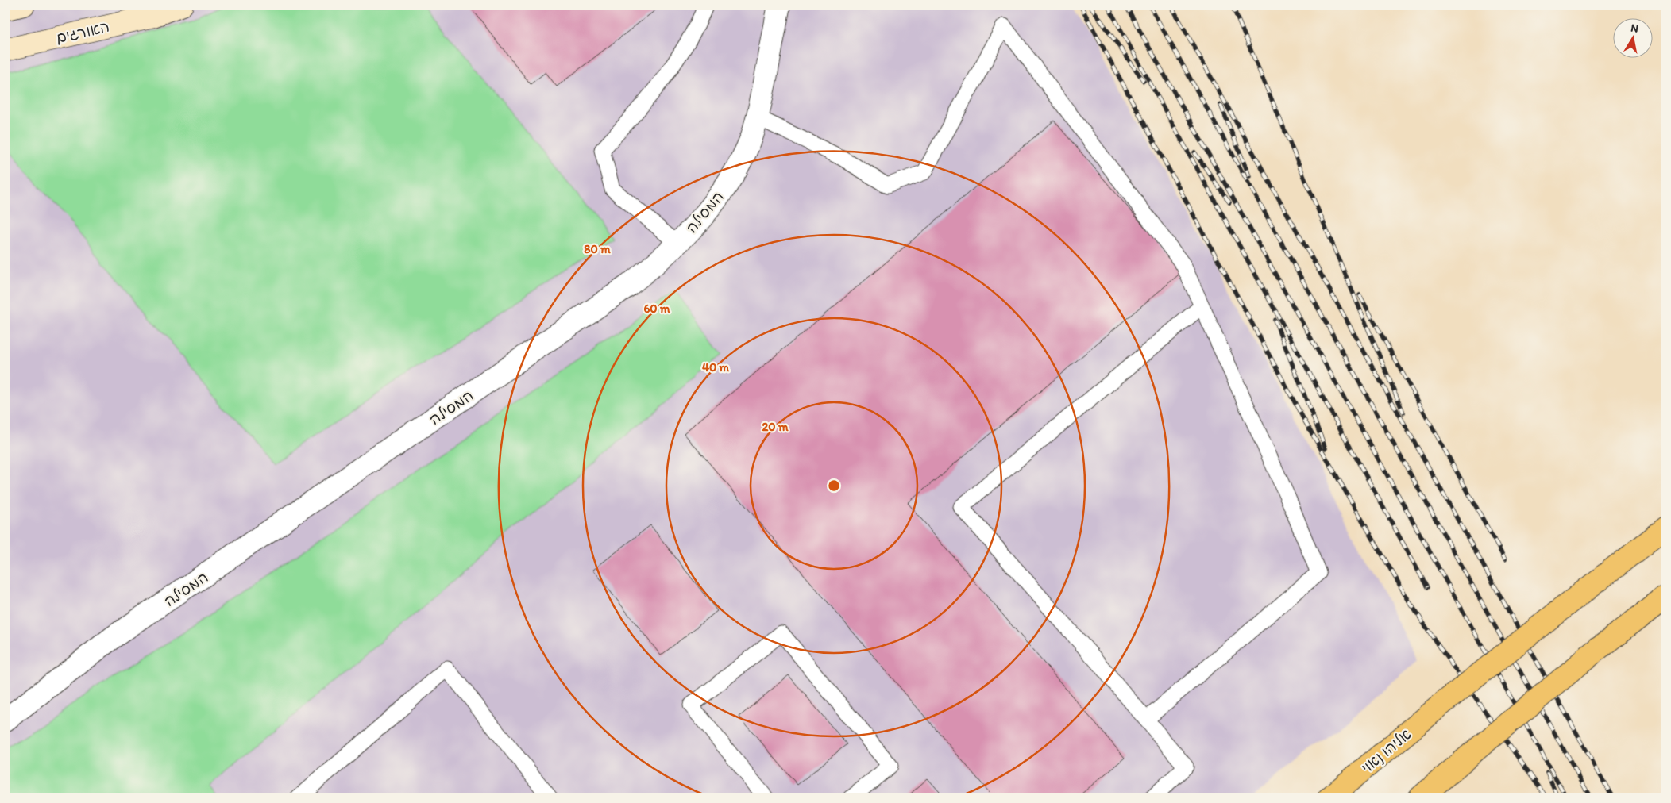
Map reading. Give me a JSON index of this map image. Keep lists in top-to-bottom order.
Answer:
{
  "streets": {
    "highway": ["אליהו נאוי"],
    "street": ["האורגים", "המסילה"]
  },
  "north": "top",
  "rings": [
    "80 m",
    "60 m",
    "40 m",
    "20 m"
  ]
}
